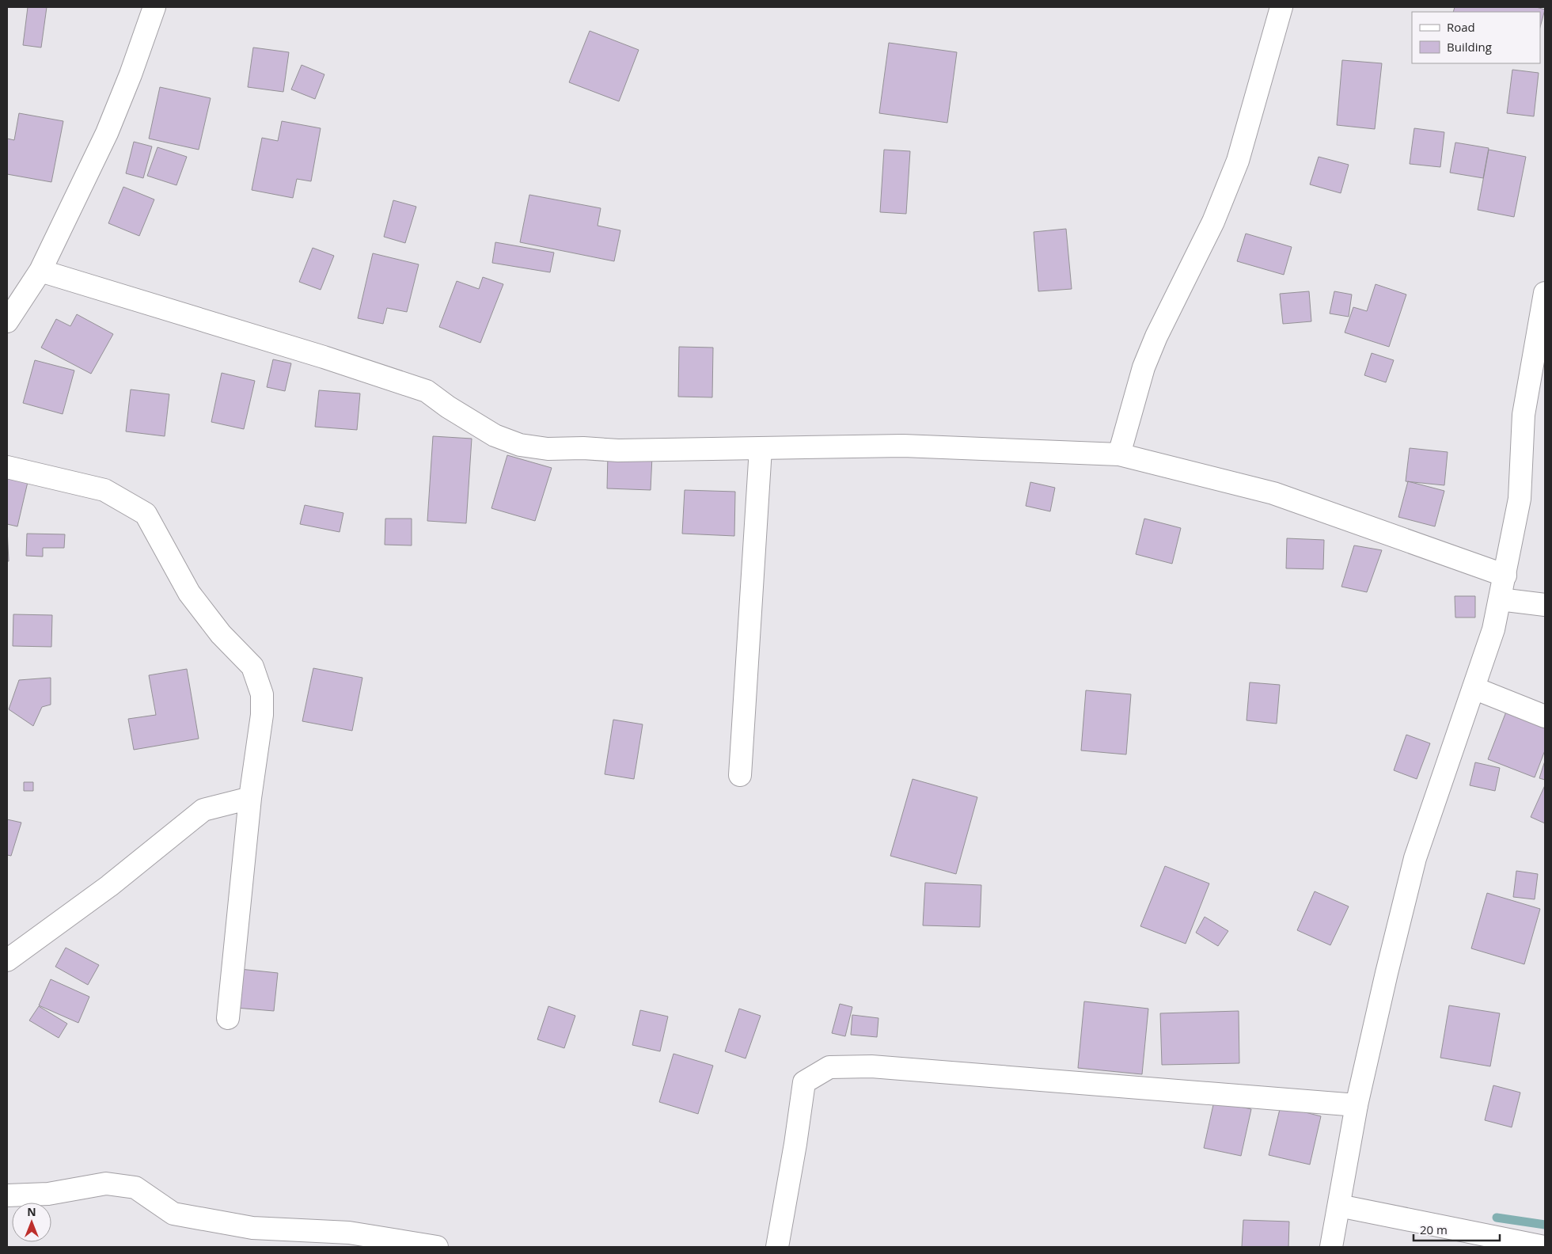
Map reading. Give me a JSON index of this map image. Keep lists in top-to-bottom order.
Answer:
{
  "legend": ["Road", "Building"],
  "scale_bar": "20 m",
  "north": "top"
}
